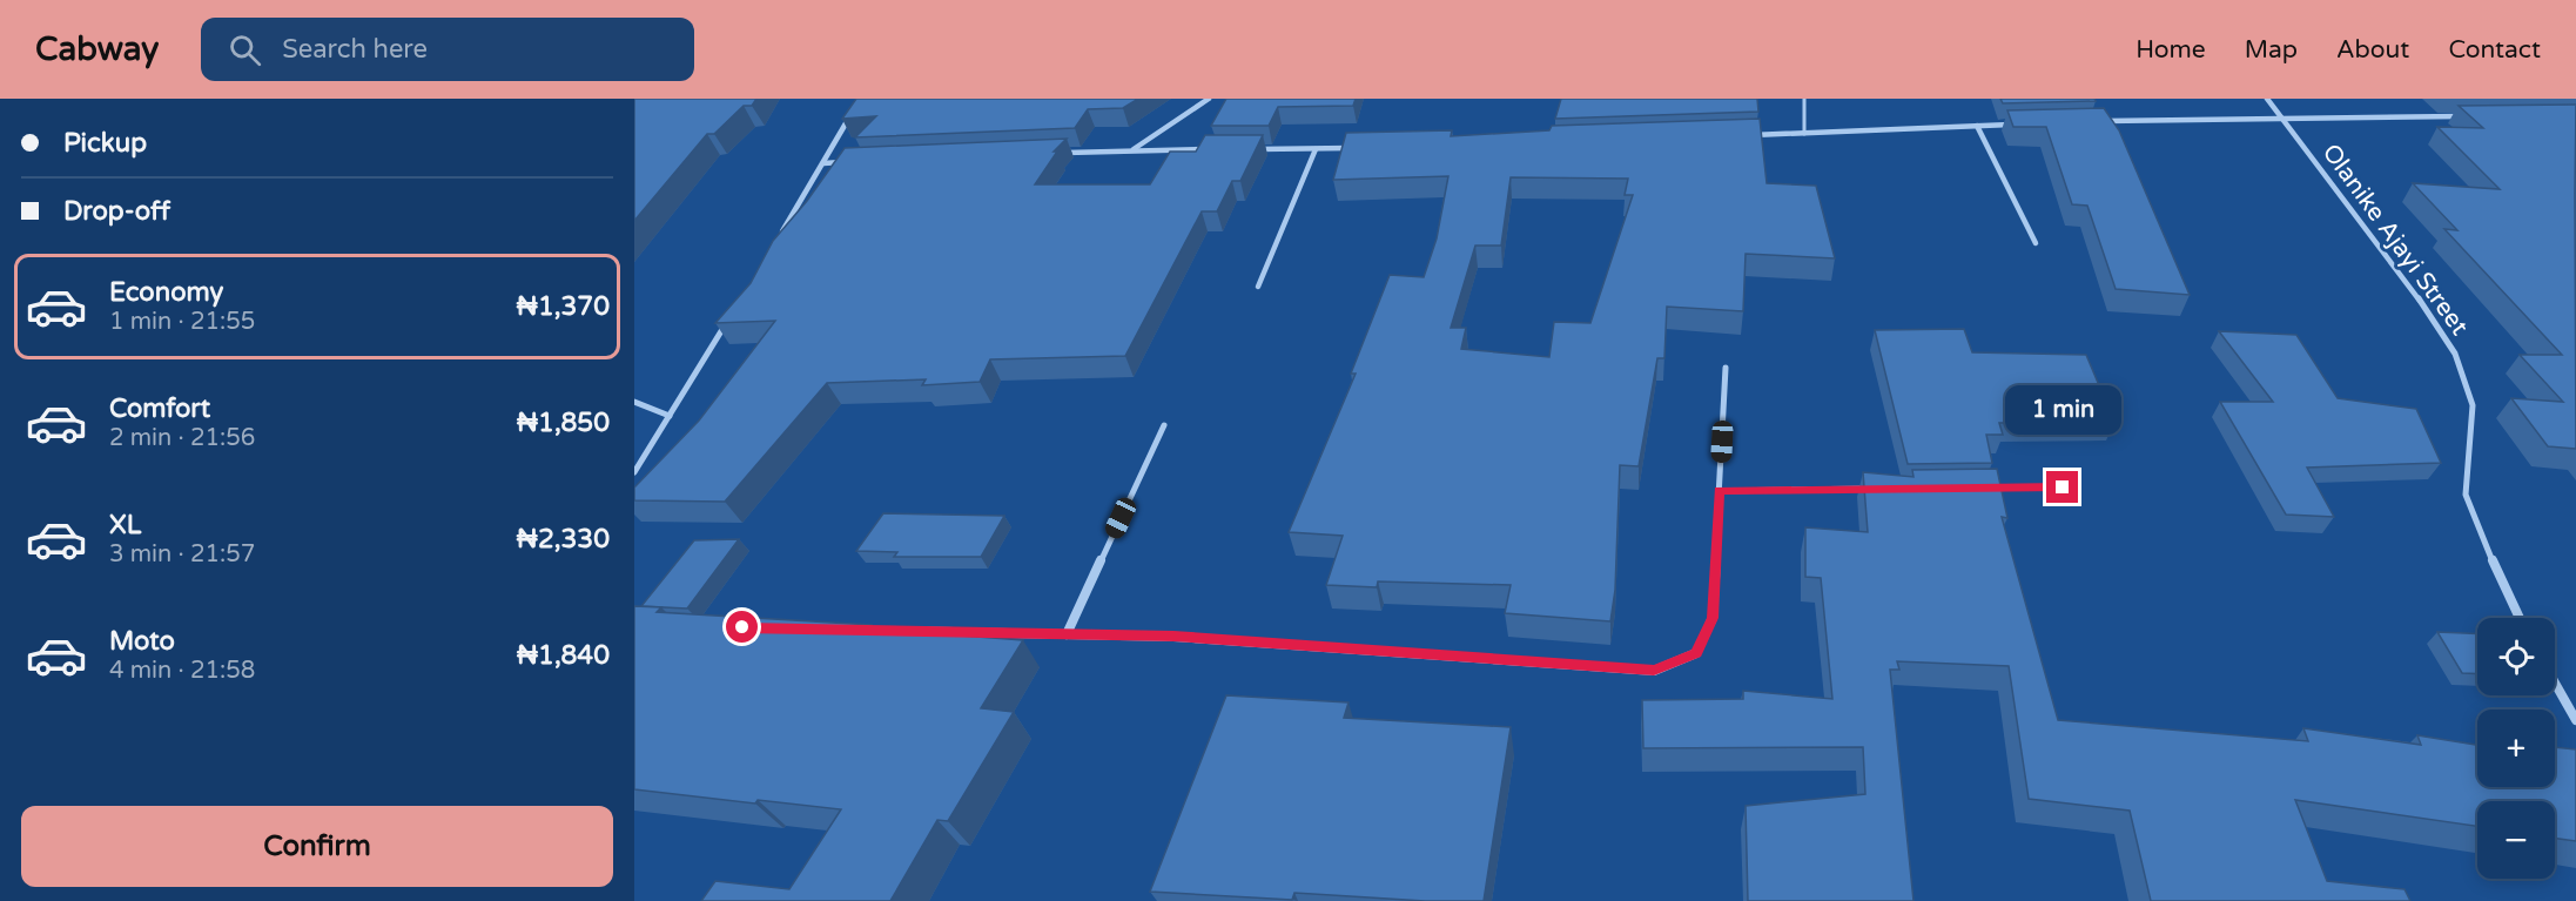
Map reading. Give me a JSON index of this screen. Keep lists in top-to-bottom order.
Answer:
{
  "streets": {
    "street": ["Olanike Ajayi Street"]
  },
  "page": {
    "header": "Cabway",
    "search": "Search here",
    "nav": [
      "Home",
      "Map",
      "About",
      "Contact"
    ],
    "banner": ["Pickup", "Drop-off"],
    "list": [
      {
        "name": "Economy",
        "note": "1 min · 21:55",
        "value": "₦1,370"
      },
      {
        "name": "Comfort",
        "note": "2 min · 21:56",
        "value": "₦1,850"
      },
      {
        "name": "XL",
        "note": "3 min · 21:57",
        "value": "₦2,330"
      },
      {
        "name": "Moto",
        "note": "4 min · 21:58",
        "value": "₦1,840"
      }
    ],
    "bubble": "1 min",
    "map_buttons": ["+", "−"],
    "buttons": "Confirm"
  }
}
